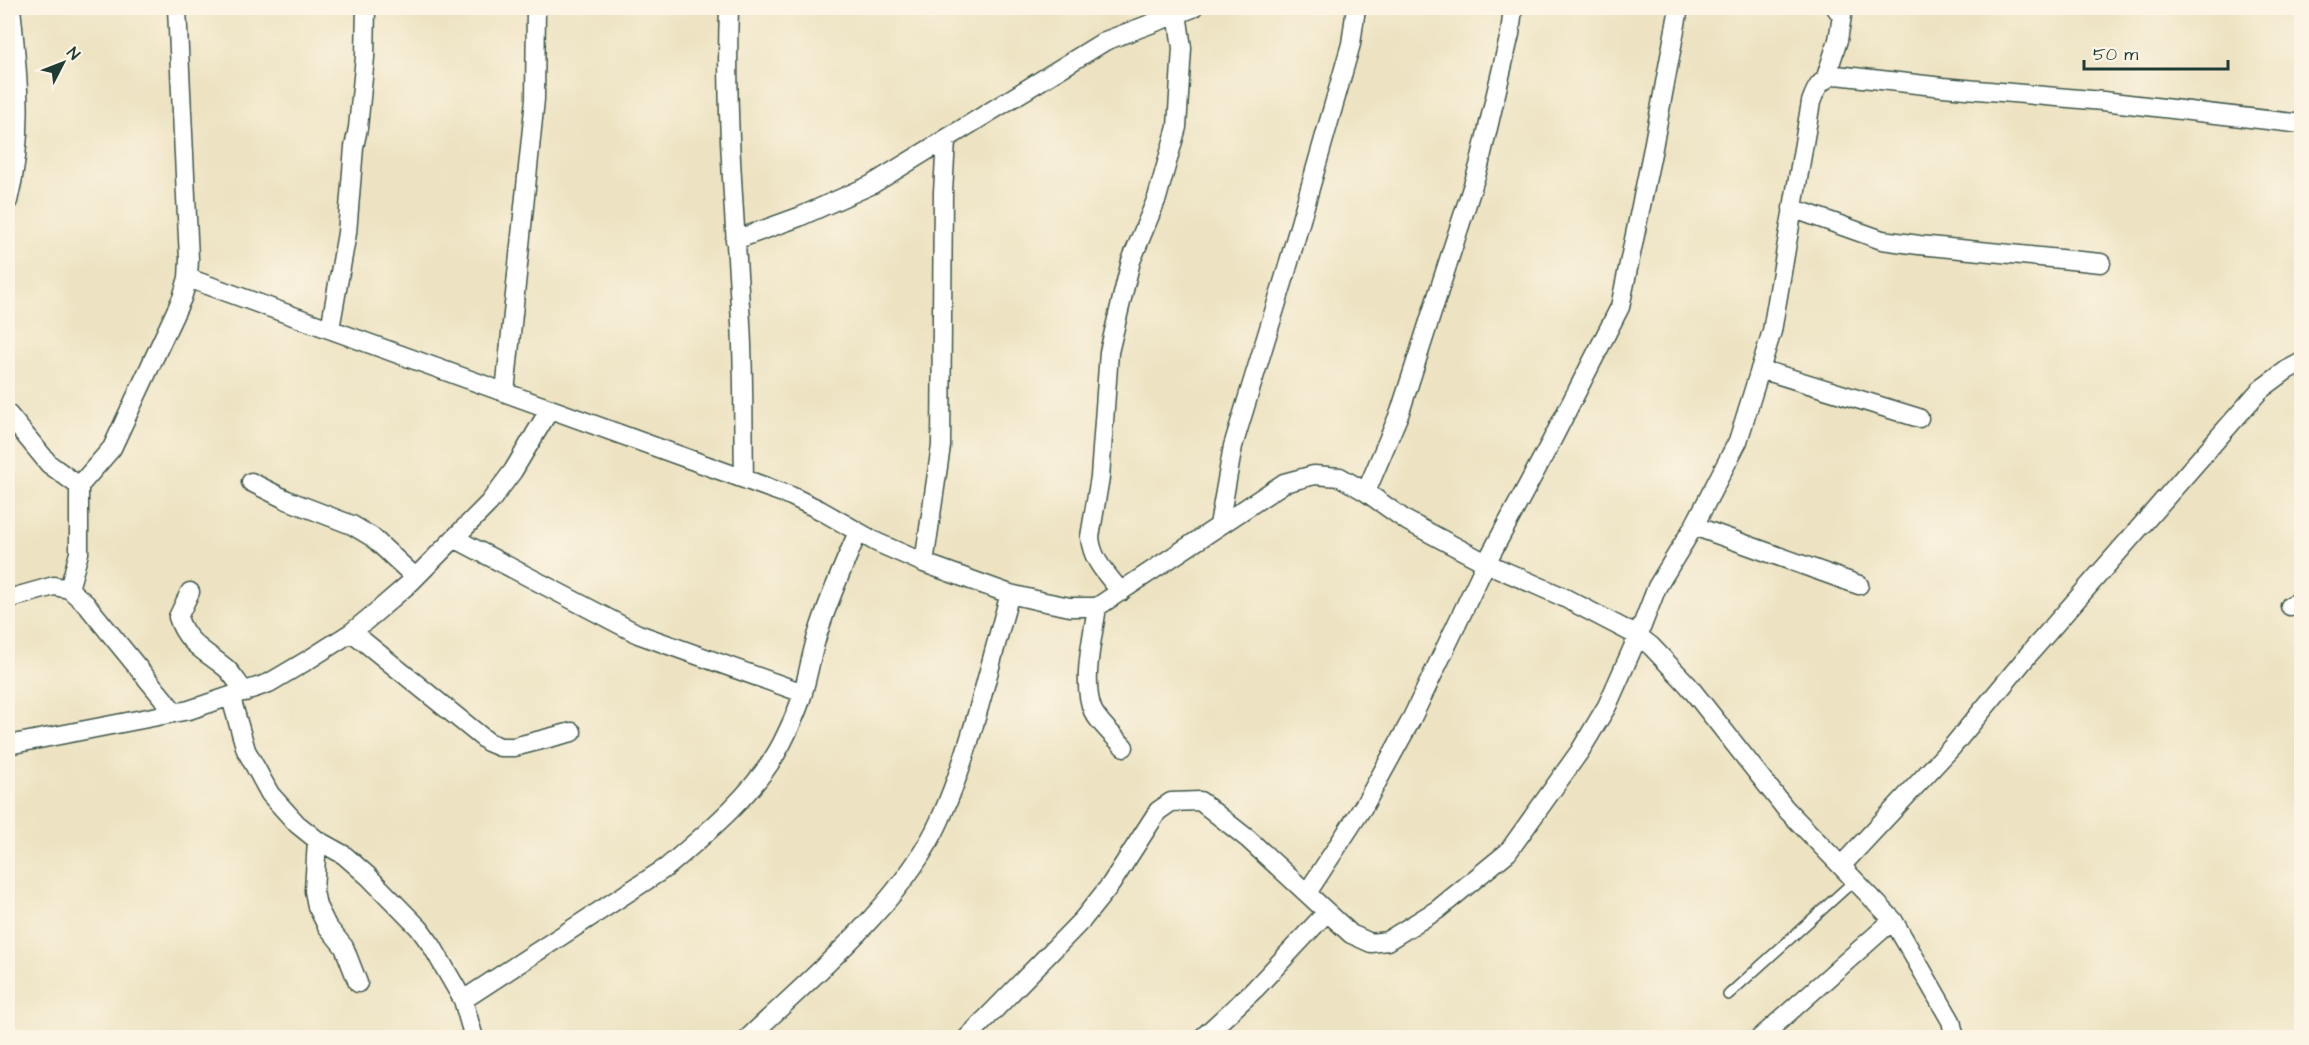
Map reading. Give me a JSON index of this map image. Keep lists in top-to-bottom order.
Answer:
{
  "scale_bar": "50 m",
  "north": "top right"
}
